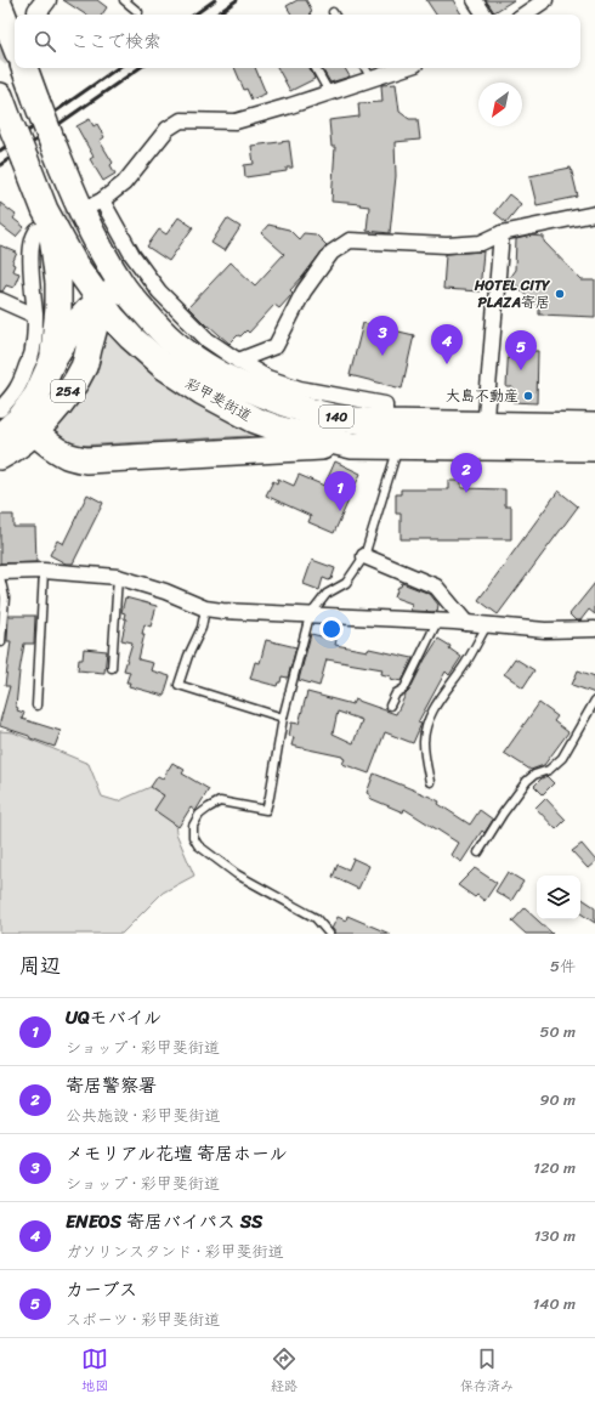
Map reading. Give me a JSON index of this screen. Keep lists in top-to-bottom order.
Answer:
{
  "streets": {
    "highway": ["254", "彩甲斐街道", "140"]
  },
  "crossings": [
    ["254", "彩甲斐街道"]
  ],
  "places": ["HOTEL CITY PLAZA寄居", "大島不動産"],
  "north": "bottom left",
  "page": {
    "search": "ここで検索",
    "pins": [
      "3",
      "4",
      "5",
      "2",
      "1"
    ],
    "heading": ["周辺", "5件"],
    "list": [
      {
        "mark": "1",
        "name": "UQモバイル",
        "note": "ショップ · 彩甲斐街道",
        "value": "50 m"
      },
      {
        "mark": "2",
        "name": "寄居警察署",
        "note": "公共施設 · 彩甲斐街道",
        "value": "90 m"
      },
      {
        "mark": "3",
        "name": "メモリアル花壇 寄居ホール",
        "note": "ショップ · 彩甲斐街道",
        "value": "120 m"
      },
      {
        "mark": "4",
        "name": "ENEOS 寄居バイパス SS",
        "note": "ガソリンスタンド · 彩甲斐街道",
        "value": "130 m"
      },
      {
        "mark": "5",
        "name": "カーブス",
        "note": "スポーツ · 彩甲斐街道",
        "value": "140 m"
      }
    ],
    "nav": ["地図", "経路", "保存済み"]
  }
}
